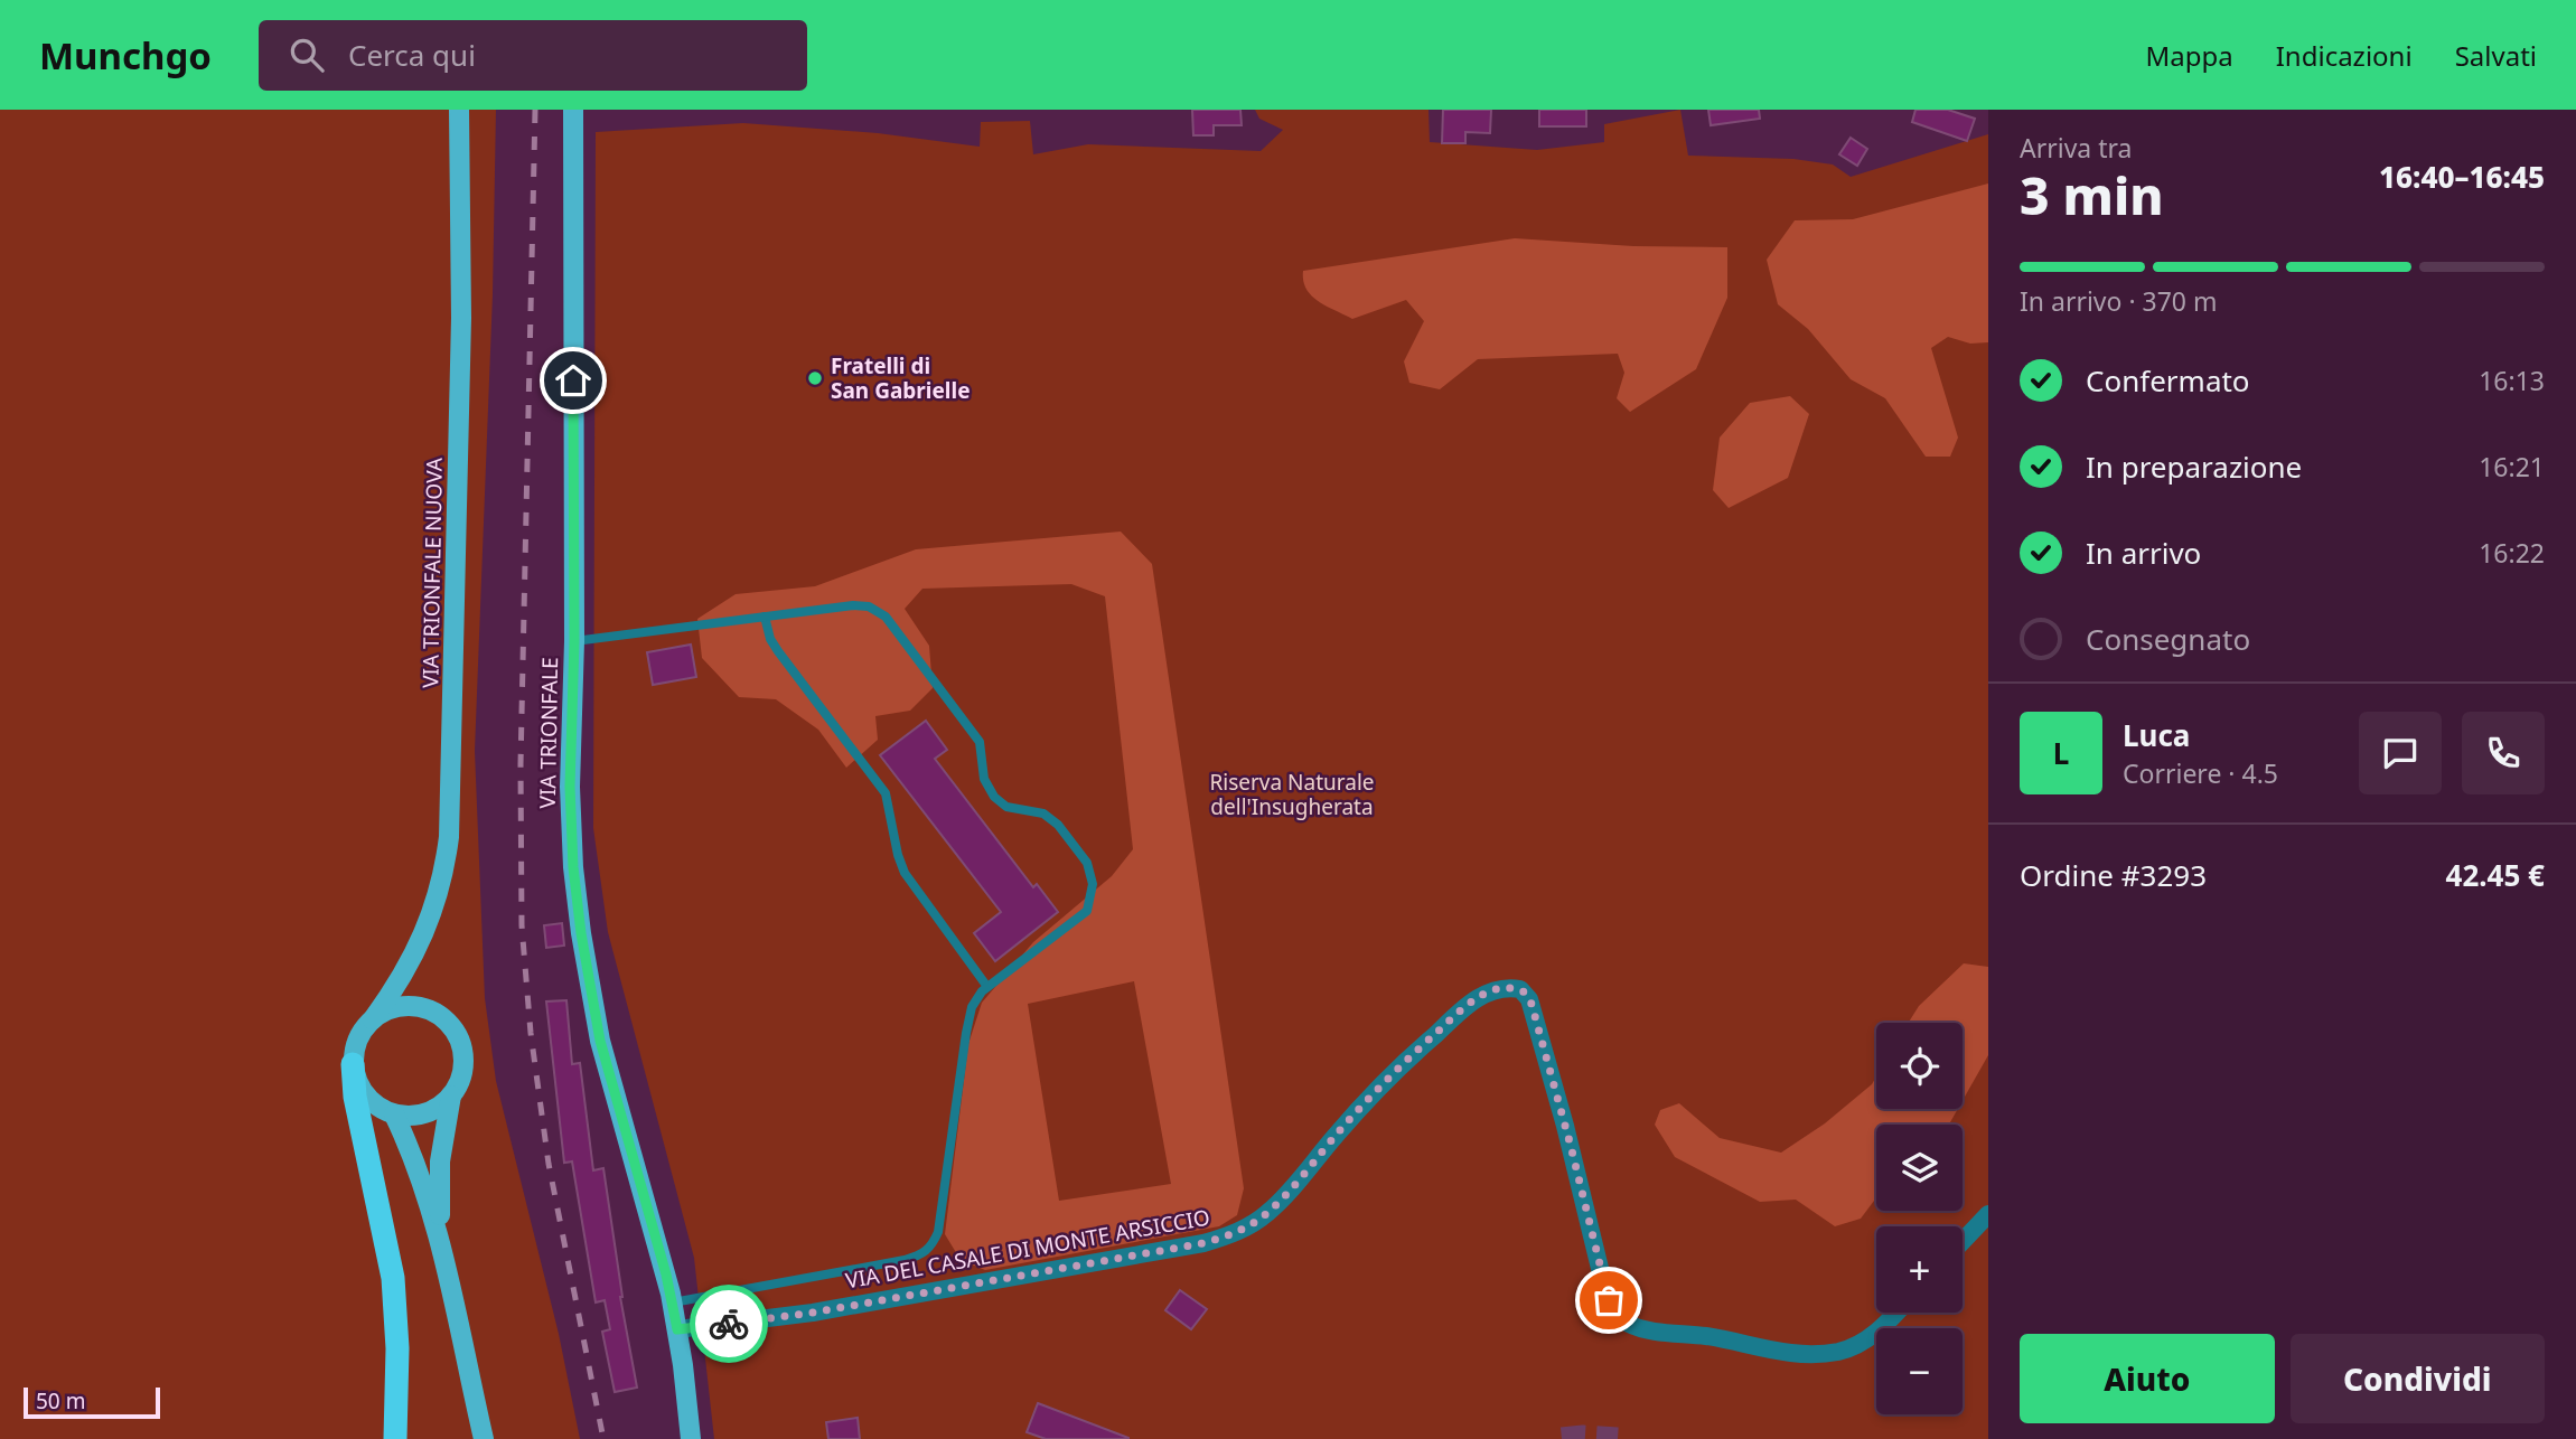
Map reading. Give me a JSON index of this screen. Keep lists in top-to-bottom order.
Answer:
{
  "streets": {
    "main road": ["VIA TRIONFALE NUOVA", "VIA TRIONFALE"],
    "street": ["VIA DEL CASALE DI MONTE ARSICCIO"]
  },
  "crossings": [
    ["VIA TRIONFALE", "VIA DEL CASALE DI MONTE ARSICCIO"]
  ],
  "parks": ["Riserva Naturale dell'Insugherata"],
  "places": ["Fratelli di San Gabrielle"],
  "scale_bar": "50 m",
  "page": {
    "header": "Munchgo",
    "search": "Cerca qui",
    "nav": ["Mappa", "Indicazioni", "Salvati"],
    "heading": ["3 min", "Arriva tra", "16:40–16:45"],
    "panel": [
      "Luca",
      "Corriere · 4.5",
      "Ordine #3293",
      "42.45 €"
    ],
    "bar": "In arrivo · 370 m",
    "list": [
      ["Confermato", "16:13"],
      ["In preparazione", "16:21"],
      ["In arrivo", "16:22"],
      "Consegnato"
    ],
    "round": "L",
    "map_buttons": ["+", "−"],
    "buttons": ["Aiuto", "Condividi"],
    "scale": "50 m"
  }
}
